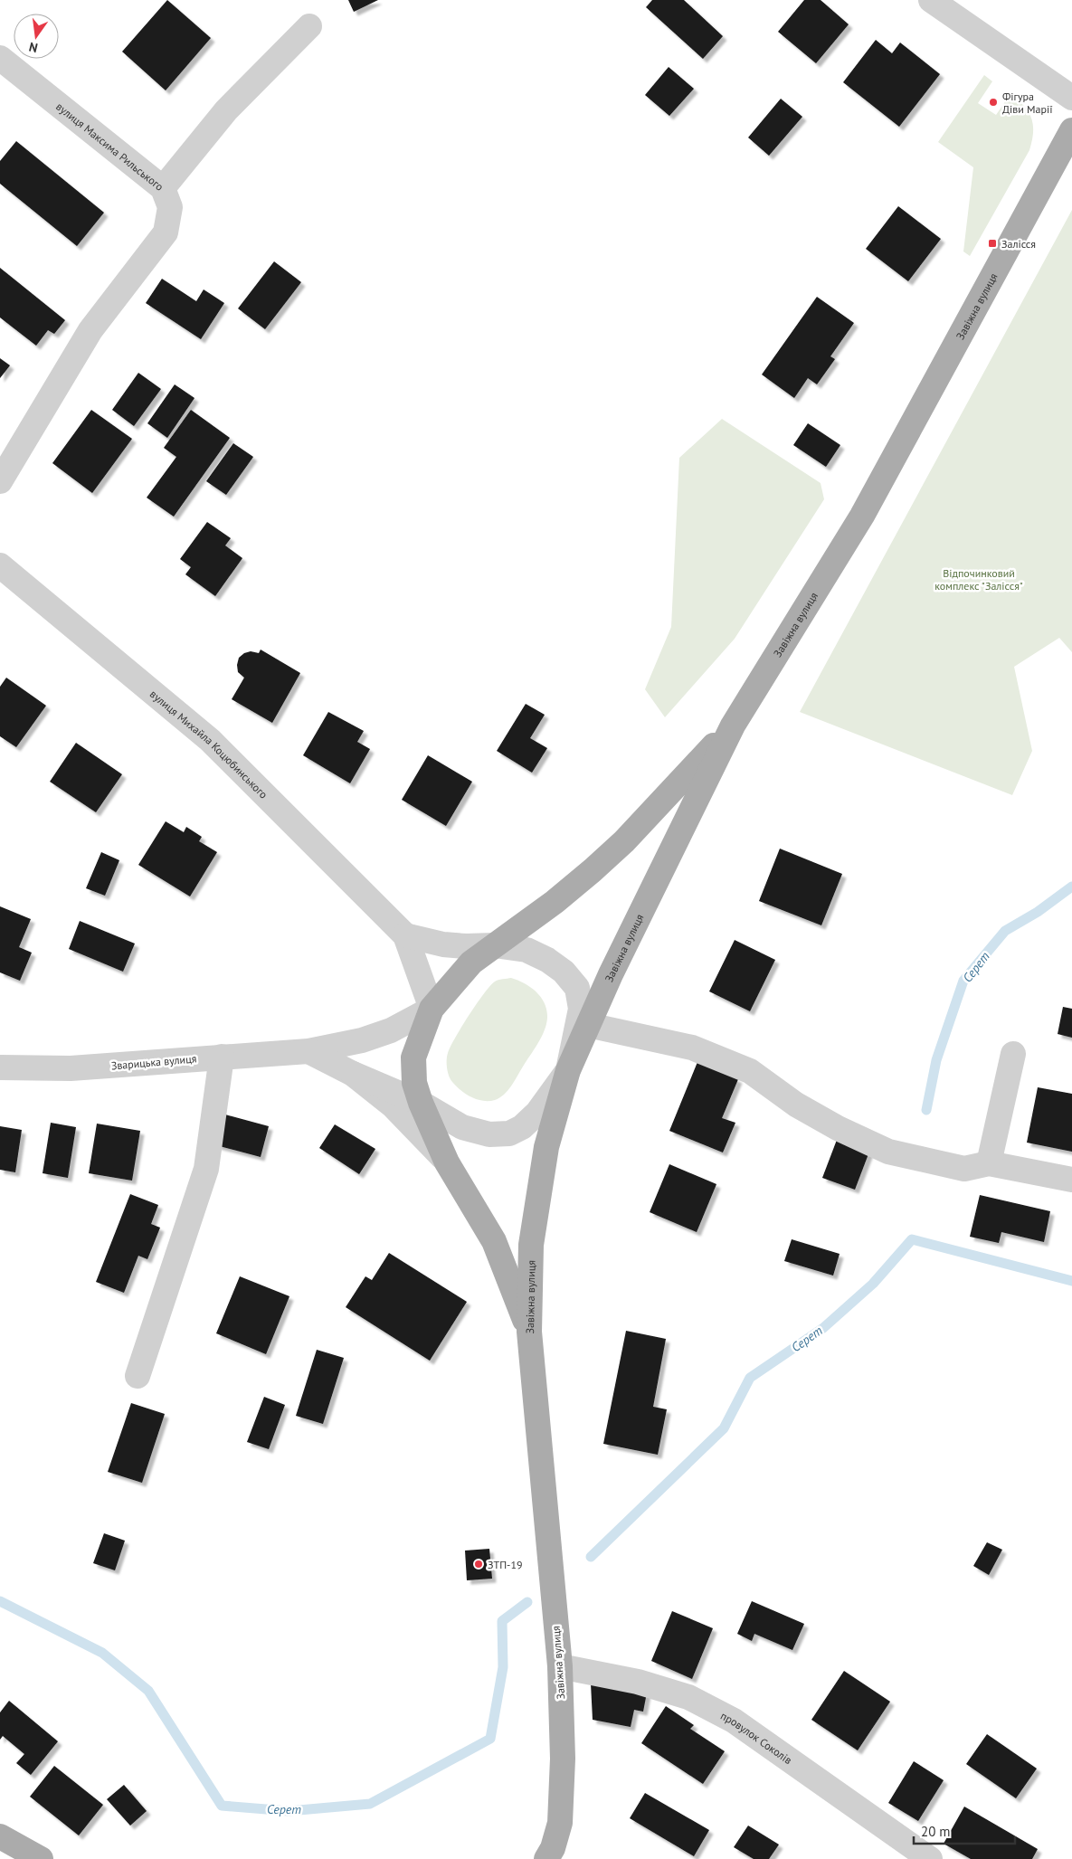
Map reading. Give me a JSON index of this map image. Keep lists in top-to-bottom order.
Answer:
{
  "streets": {
    "main road": ["Завіжна вулиця"],
    "street": [
      "вулиця Максима Рильського",
      "вулиця Михайла Коцюбинського",
      "Зварицька вулиця",
      "провулок Соколів"
    ]
  },
  "crossings": [
    ["Завіжна вулиця", "провулок Соколів"]
  ],
  "water": ["Серет"],
  "parks": ["Відпочинковий комплекс \"Залісся\""],
  "places": {
    "other": ["Фігура Діви Марії", "ЗТП-19"],
    "transit": ["Залісся"]
  },
  "scale_bar": "20 m",
  "north": "bottom"
}
